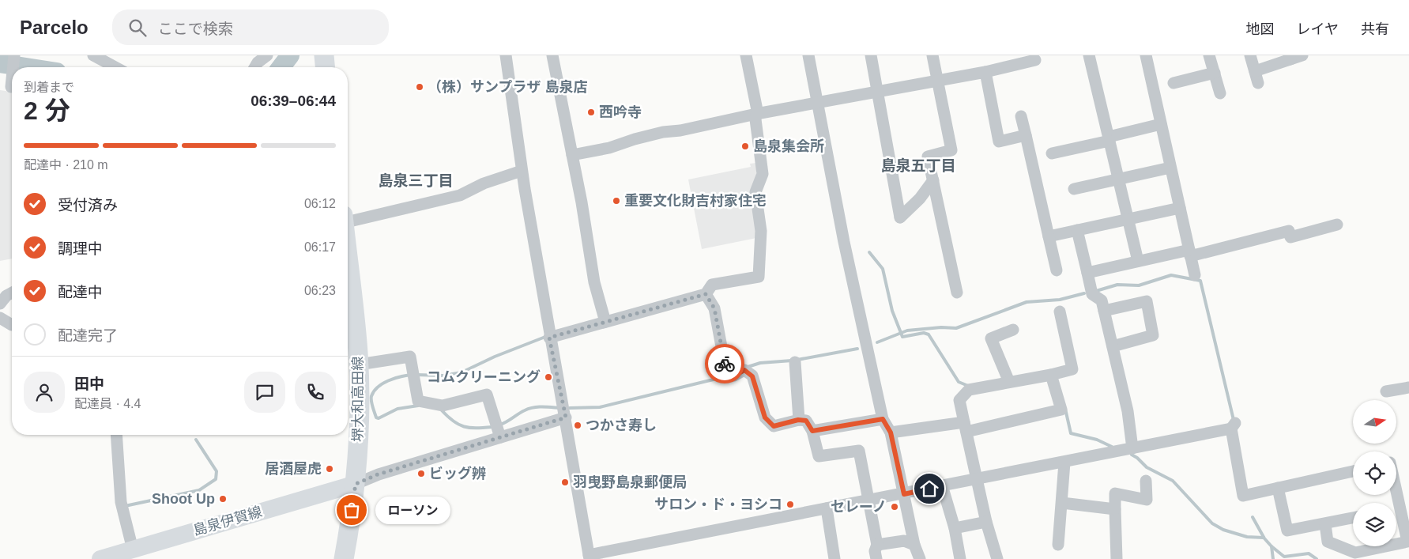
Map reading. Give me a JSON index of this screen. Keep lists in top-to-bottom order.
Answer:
{
  "streets": {
    "main road": ["堺大和高田線", "島泉伊賀線"]
  },
  "crossings": [
    ["堺大和高田線", "島泉伊賀線"]
  ],
  "districts": ["島泉五丁目", "島泉三丁目"],
  "places": [
    "（株）サンプラザ 島泉店",
    "西吟寺",
    "島泉集会所",
    "重要文化財吉村家住宅",
    "コムクリーニング",
    "つかさ寿し",
    "居酒屋虎",
    "ビッグ辨",
    "羽曳野島泉郵便局",
    "Shoot Up",
    "サロン・ド・ヨシコ",
    "セレーノ",
    "ローソン"
  ],
  "north": "right",
  "page": {
    "header": "Parcelo",
    "search": "ここで検索",
    "nav": ["地図", "レイヤ", "共有"],
    "heading": ["2 分", "到着まで", "06:39–06:44"],
    "panel": ["田中", "配達員 · 4.4"],
    "bar": "配達中 · 210 m",
    "list": [
      ["受付済み", "06:12"],
      ["調理中", "06:17"],
      ["配達中", "06:23"],
      "配達完了"
    ],
    "bubble": "ローソン"
  }
}
